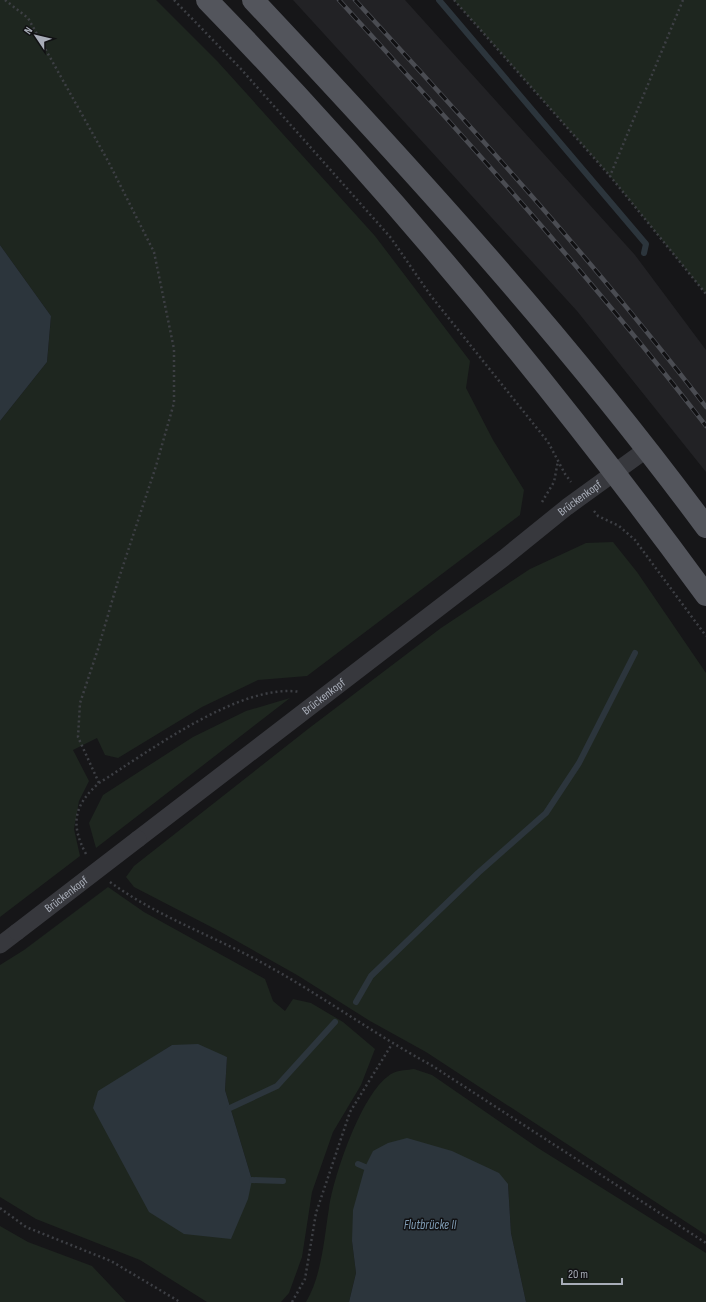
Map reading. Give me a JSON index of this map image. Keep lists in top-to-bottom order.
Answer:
{
  "streets": {
    "street": ["Brückenkopf"]
  },
  "water": ["Flutbrücke II"],
  "scale_bar": "20 m",
  "north": "top left"
}
